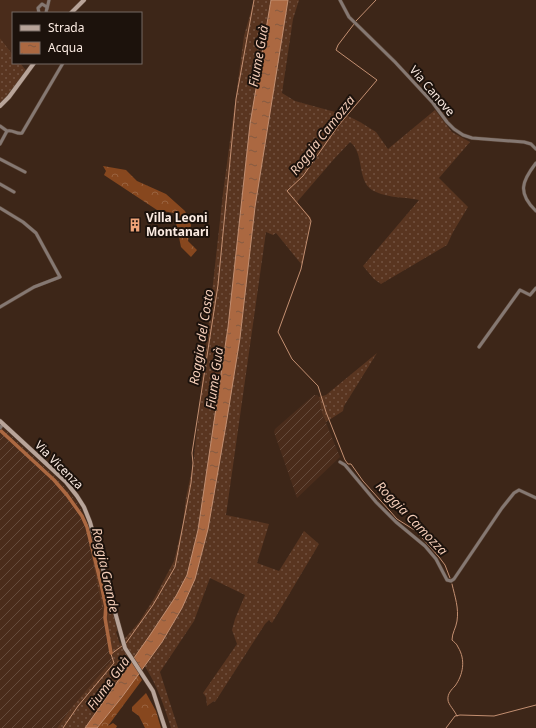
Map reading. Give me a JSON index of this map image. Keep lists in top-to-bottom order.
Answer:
{
  "streets": {
    "main road": ["Via Vicenza"],
    "street": ["Via Canove"]
  },
  "water": [
    "Fiume Guà",
    "Roggia Camozza",
    "Roggia del Costo",
    "Roggia Grande"
  ],
  "places": {
    "building": ["Villa Leoni Montanari"]
  },
  "legend": ["Strada", "Acqua"]
}
